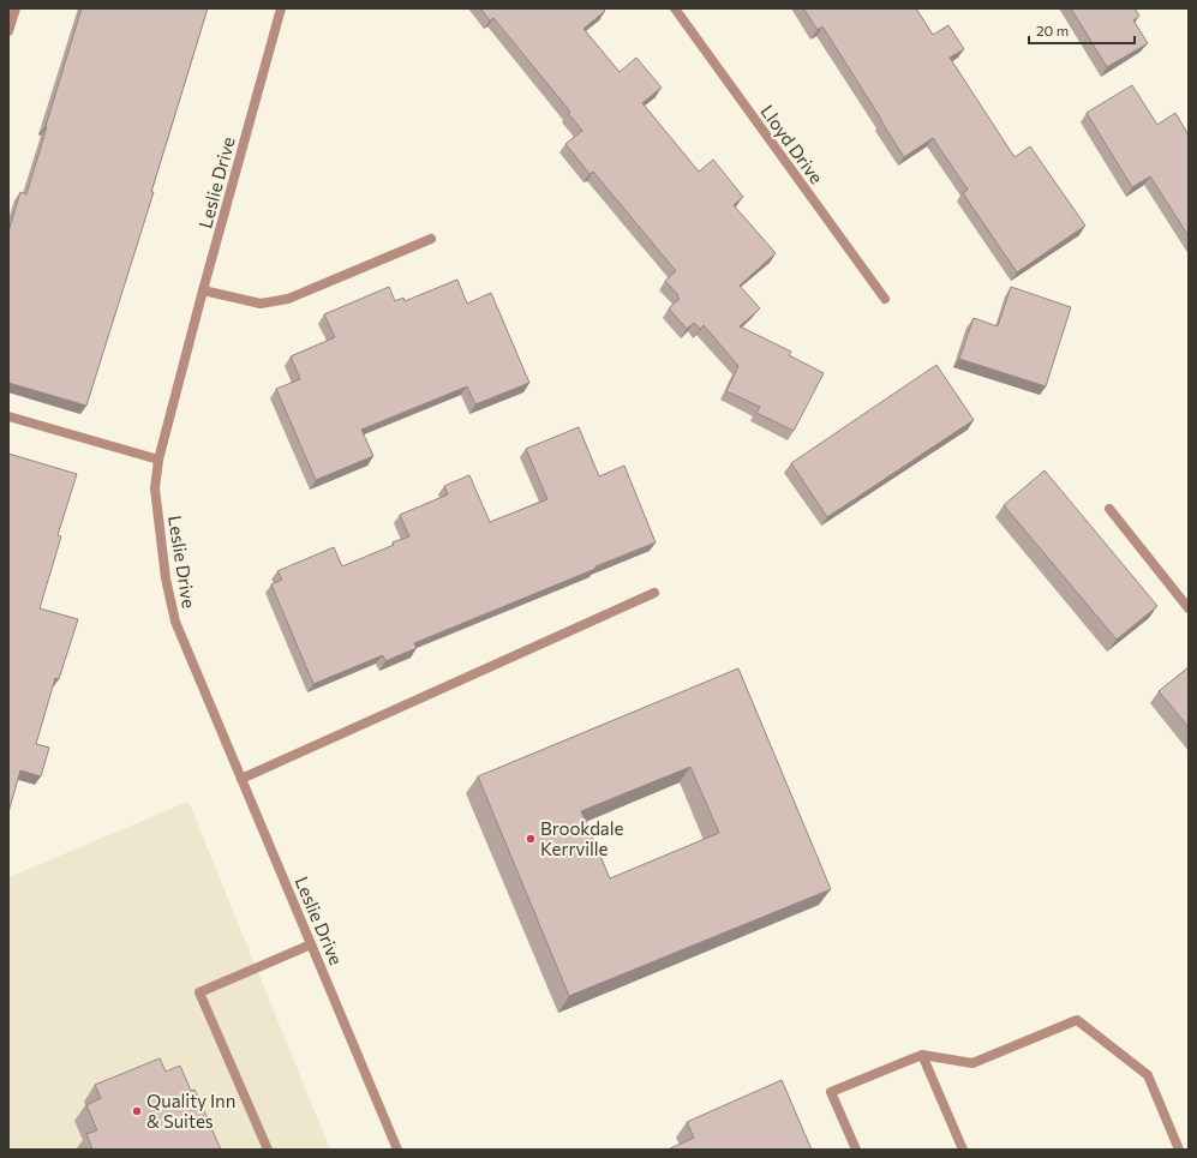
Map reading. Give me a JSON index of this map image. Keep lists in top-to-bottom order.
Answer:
{
  "streets": {
    "street": ["Lloyd Drive", "Leslie Drive"]
  },
  "places": ["Brookdale Kerrville", "Quality Inn & Suites"],
  "scale_bar": "20 m"
}
